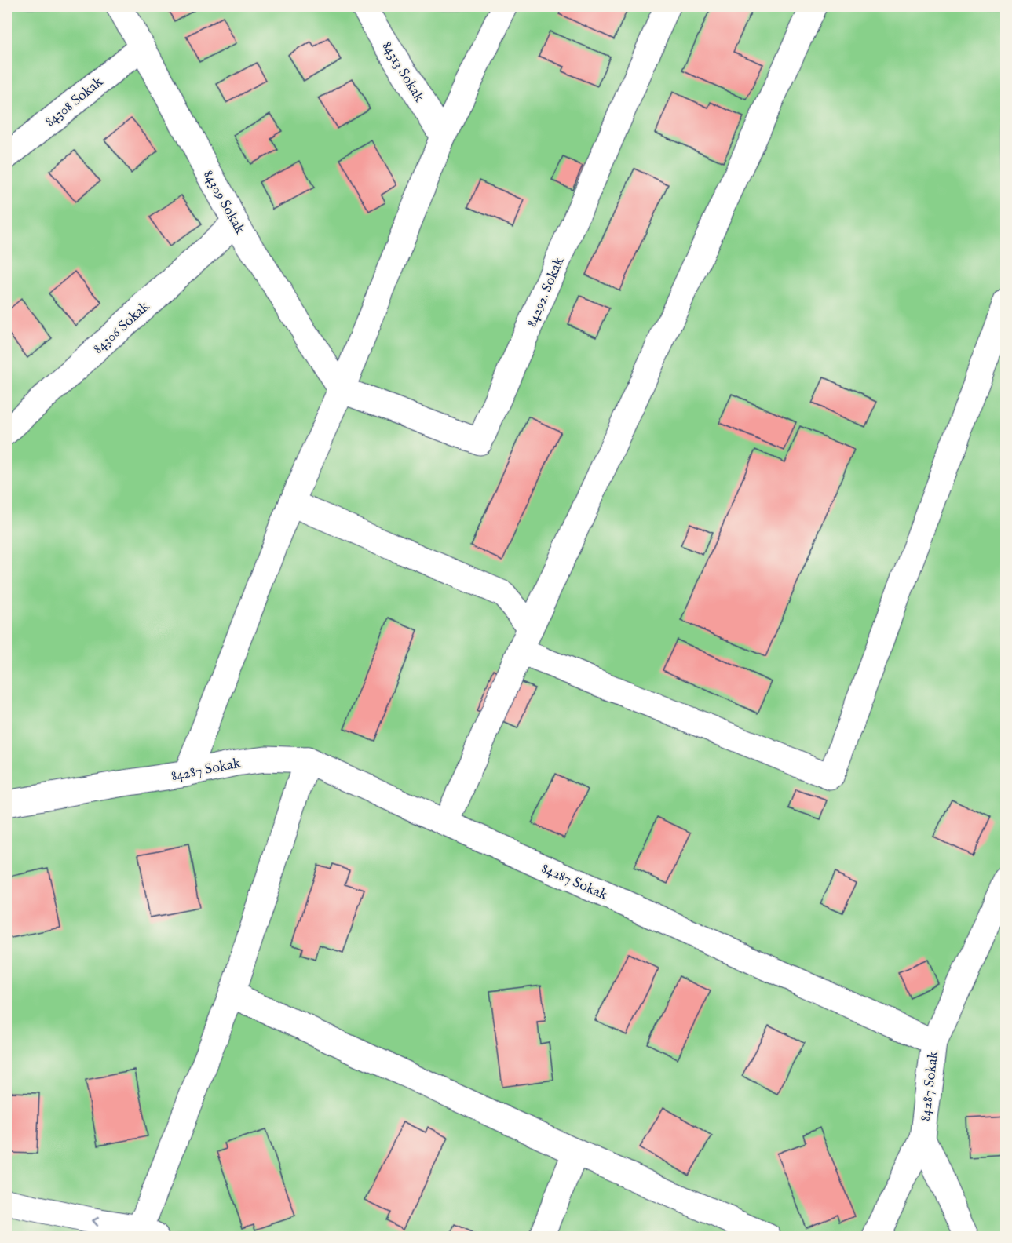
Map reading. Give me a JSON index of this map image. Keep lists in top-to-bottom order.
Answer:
{
  "streets": {
    "street": [
      "84313 Sokak",
      "84308 Sokak",
      "84309 Sokak",
      "84292. Sokak",
      "84306 Sokak",
      "84287 Sokak"
    ]
  },
  "crossings": [
    ["84308 Sokak", "84309 Sokak"],
    ["84309 Sokak", "84292. Sokak"],
    ["84309 Sokak", "84306 Sokak"]
  ]
}
